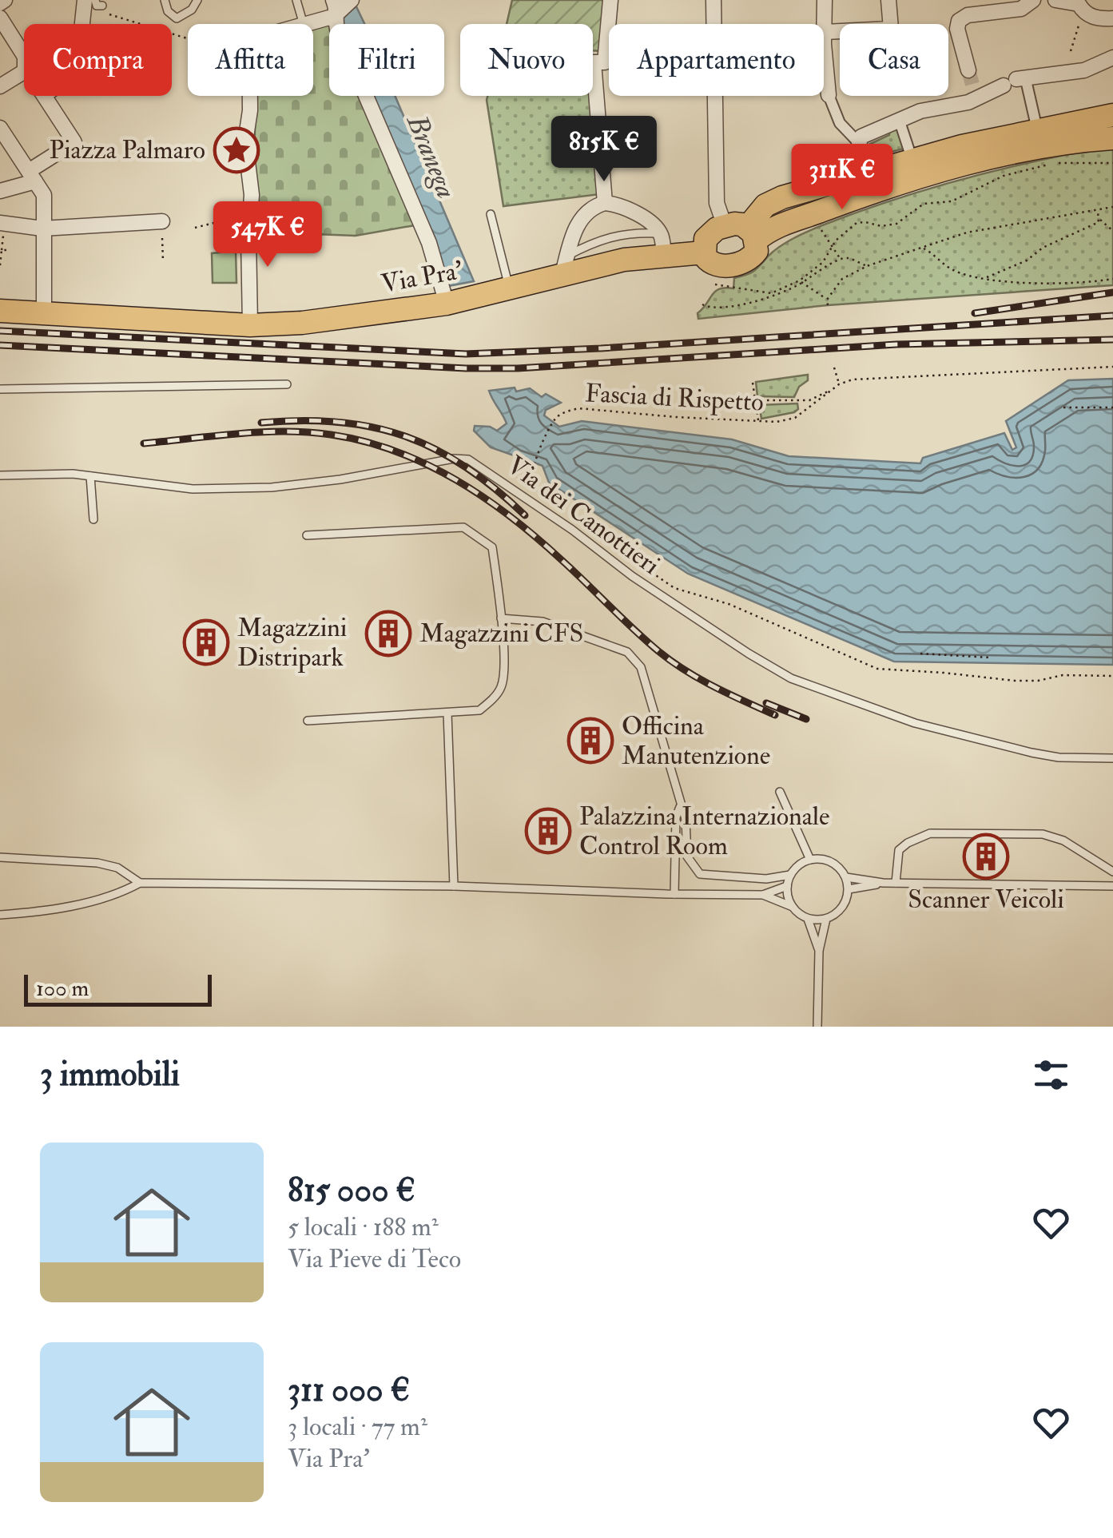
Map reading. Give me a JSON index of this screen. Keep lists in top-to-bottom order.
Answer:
{
  "streets": {
    "main road": ["Via Pra'"],
    "lane": ["Via dei Canottieri"],
    "path": ["Fascia di Rispetto"]
  },
  "water": ["Branega"],
  "places": {
    "place": ["Piazza Palmaro"],
    "building": [
      "Magazzini CFS",
      "Magazzini Distripark",
      "Officina Manutenzione",
      "Palazzina Internazionale Control Room",
      "Scanner Veicoli"
    ]
  },
  "scale_bar": "100 m",
  "page": {
    "chip": [
      "Compra",
      "Affitta",
      "Filtri",
      "Nuovo",
      "Appartamento",
      "Casa"
    ],
    "price": ["815K €", "311K €", "547K €"],
    "scale": "100 m",
    "heading": "3 immobili",
    "list": [
      {
        "name": "815 000 €",
        "note": "5 locali · 188 m² · Via Pieve di Teco"
      },
      {
        "name": "311 000 €",
        "note": "3 locali · 77 m² · Via Pra'"
      }
    ]
  }
}
